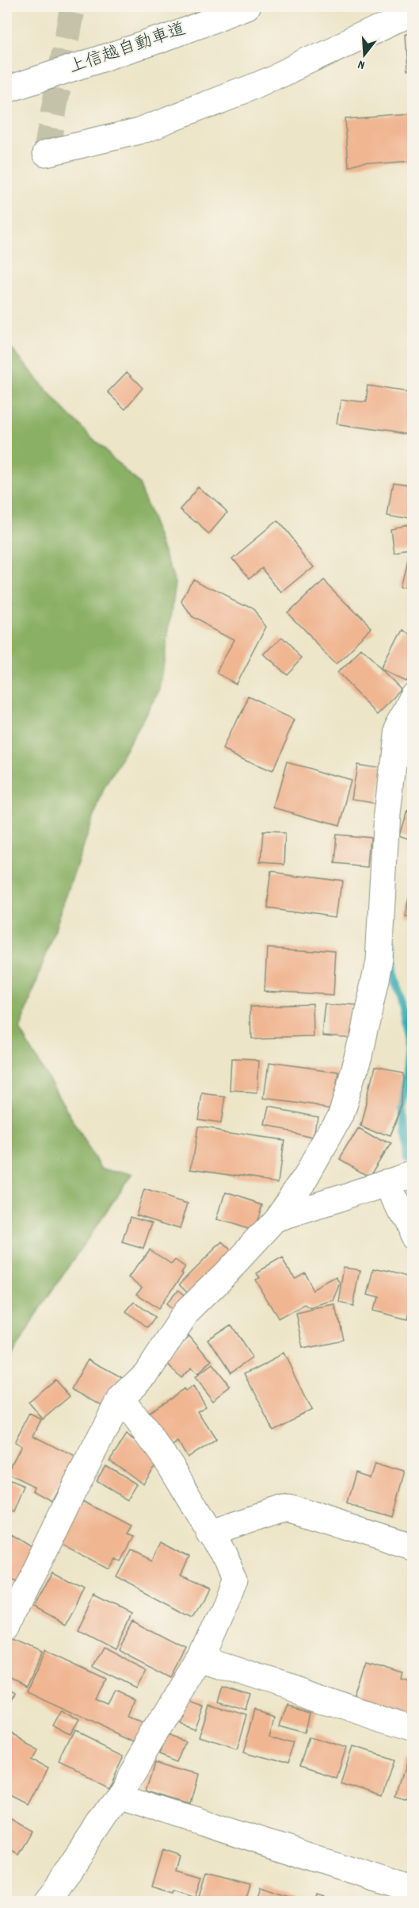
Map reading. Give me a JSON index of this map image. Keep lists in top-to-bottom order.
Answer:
{
  "streets": {
    "main road": ["上信越自動車道"]
  },
  "north": "bottom"
}
